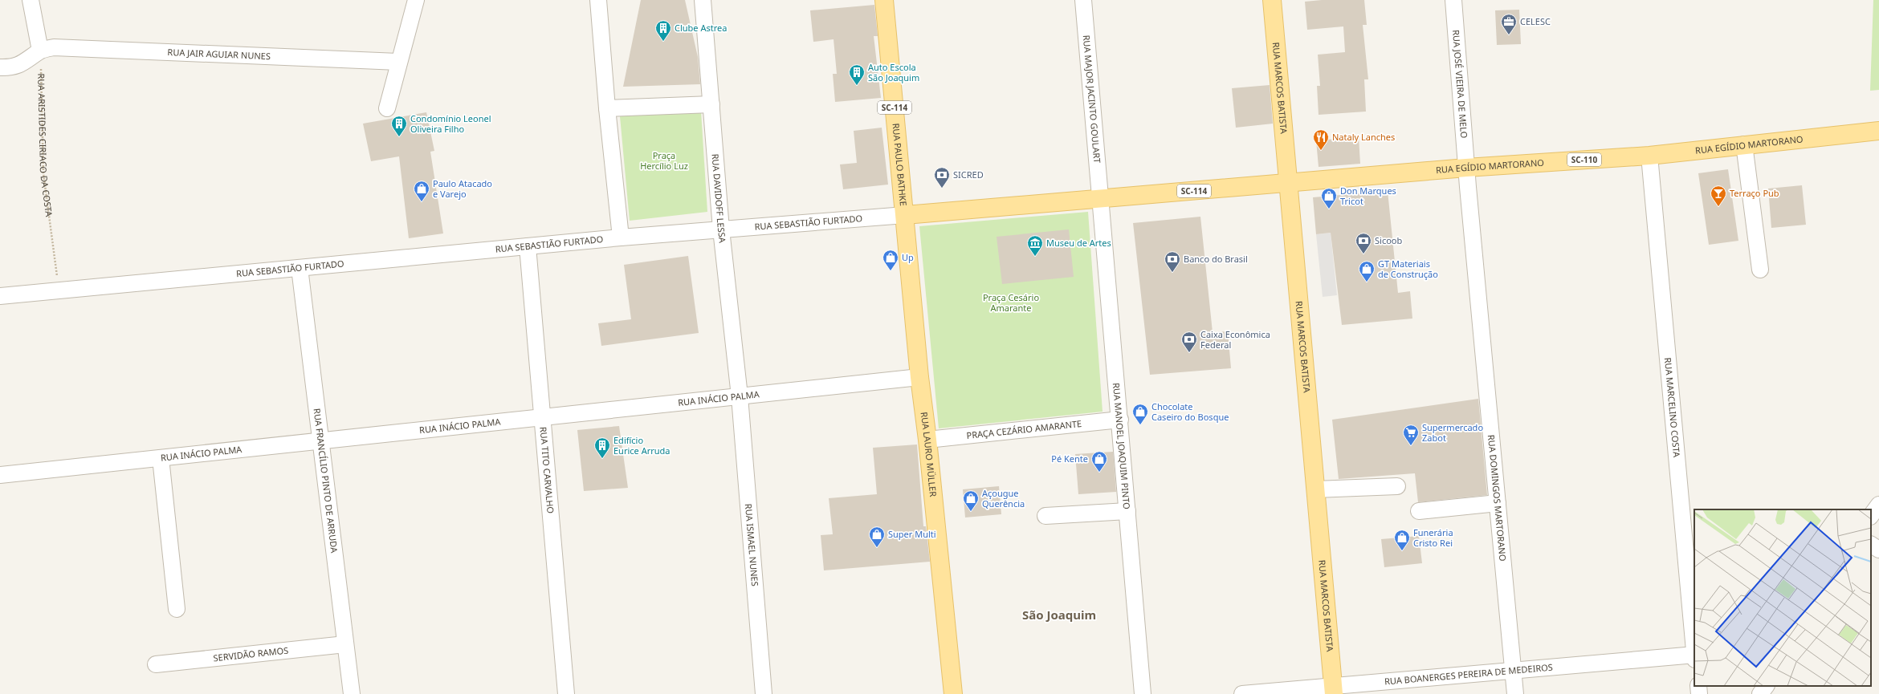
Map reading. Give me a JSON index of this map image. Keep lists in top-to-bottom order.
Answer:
{
  "streets": {
    "main road": [
      "RUA MARCOS BATISTA",
      "SC-114",
      "RUA EGÍDIO MARTORANO",
      "SC-110",
      "RUA PAULO BATHKE",
      "RUA SEBASTIÃO FURTADO",
      "RUA LAURO MÜLLER"
    ],
    "street": [
      "RUA JAIR AGUIAR NUNES",
      "RUA JOSÉ VIEIRA DE MELO",
      "RUA MAJOR JACINTO GOULART",
      "RUA DAVIDOFF LESSA",
      "RUA INÁCIO PALMA",
      "RUA MARCELINO COSTA",
      "PRAÇA CEZÁRIO AMARANTE",
      "RUA MANOEL JOAQUIM PINTO",
      "RUA TITO CARVALHO",
      "RUA FRANCÍLIO PINTO DE ARRUDA",
      "RUA DOMINGOS MARTORANO",
      "RUA ISMAEL NUNES",
      "SERVIDÃO RAMOS",
      "RUA BOANERGES PEREIRA DE MEDEIROS"
    ],
    "path": ["RUA ARISTIDES CIRIACO DA COSTA"]
  },
  "crossings": [
    ["RUA JAIR AGUIAR NUNES", "RUA ARISTIDES CIRIACO DA COSTA"],
    ["RUA JOSÉ VIEIRA DE MELO", "RUA EGÍDIO MARTORANO"],
    ["RUA JOSÉ VIEIRA DE MELO", "RUA DOMINGOS MARTORANO"],
    ["RUA MARCOS BATISTA", "RUA EGÍDIO MARTORANO"],
    ["RUA MARCOS BATISTA", "RUA BOANERGES PEREIRA DE MEDEIROS"],
    ["RUA MAJOR JACINTO GOULART", "RUA EGÍDIO MARTORANO"],
    ["RUA MAJOR JACINTO GOULART", "RUA SEBASTIÃO FURTADO"],
    ["RUA MAJOR JACINTO GOULART", "RUA MANOEL JOAQUIM PINTO"],
    ["RUA EGÍDIO MARTORANO", "RUA SEBASTIÃO FURTADO"],
    ["RUA EGÍDIO MARTORANO", "RUA MARCELINO COSTA"],
    ["RUA EGÍDIO MARTORANO", "RUA MANOEL JOAQUIM PINTO"],
    ["RUA EGÍDIO MARTORANO", "RUA DOMINGOS MARTORANO"],
    ["RUA ARISTIDES CIRIACO DA COSTA", "RUA SEBASTIÃO FURTADO"],
    ["RUA PAULO BATHKE", "RUA SEBASTIÃO FURTADO"],
    ["RUA PAULO BATHKE", "RUA LAURO MÜLLER"],
    ["RUA DAVIDOFF LESSA", "RUA SEBASTIÃO FURTADO"],
    ["RUA DAVIDOFF LESSA", "RUA INÁCIO PALMA"],
    ["RUA DAVIDOFF LESSA", "RUA ISMAEL NUNES"],
    ["RUA SEBASTIÃO FURTADO", "RUA MANOEL JOAQUIM PINTO"],
    ["RUA SEBASTIÃO FURTADO", "RUA LAURO MÜLLER"],
    ["RUA SEBASTIÃO FURTADO", "RUA TITO CARVALHO"],
    ["RUA SEBASTIÃO FURTADO", "RUA FRANCÍLIO PINTO DE ARRUDA"],
    ["RUA INÁCIO PALMA", "RUA LAURO MÜLLER"],
    ["RUA INÁCIO PALMA", "RUA TITO CARVALHO"],
    ["RUA INÁCIO PALMA", "RUA FRANCÍLIO PINTO DE ARRUDA"],
    ["RUA INÁCIO PALMA", "RUA ISMAEL NUNES"],
    ["PRAÇA CEZÁRIO AMARANTE", "RUA MANOEL JOAQUIM PINTO"],
    ["PRAÇA CEZÁRIO AMARANTE", "RUA LAURO MÜLLER"],
    ["RUA FRANCÍLIO PINTO DE ARRUDA", "SERVIDÃO RAMOS"],
    ["RUA DOMINGOS MARTORANO", "RUA BOANERGES PEREIRA DE MEDEIROS"]
  ],
  "districts": ["São Joaquim"],
  "parks": ["Praça Hercílio Luz", "Praça Cesário Amarante"],
  "places": {
    "office": ["CELESC"],
    "building": [
      "Clube Astrea",
      "Auto Escola São Joaquim",
      "Condomínio Leonel Oliveira Filho",
      "Edifício Eurice Arruda"
    ],
    "restaurant": ["Nataly Lanches"],
    "bank": [
      "SICRED",
      "Sicoob",
      "Banco do Brasil",
      "Caixa Econômica Federal"
    ],
    "shop": [
      "Paulo Atacado e Varejo",
      "Don Marques Tricot",
      "Up",
      "GT Materiais de Construção",
      "Chocolate Caseiro do Bosque",
      "Pé Kente",
      "Açougue Querência",
      "Super Multi",
      "Funerária Cristo Rei"
    ],
    "bar": ["Terraço Pub"],
    "museum": ["Museu de Artes"],
    "supermarket": ["Supermercado Zabot"]
  }
}
